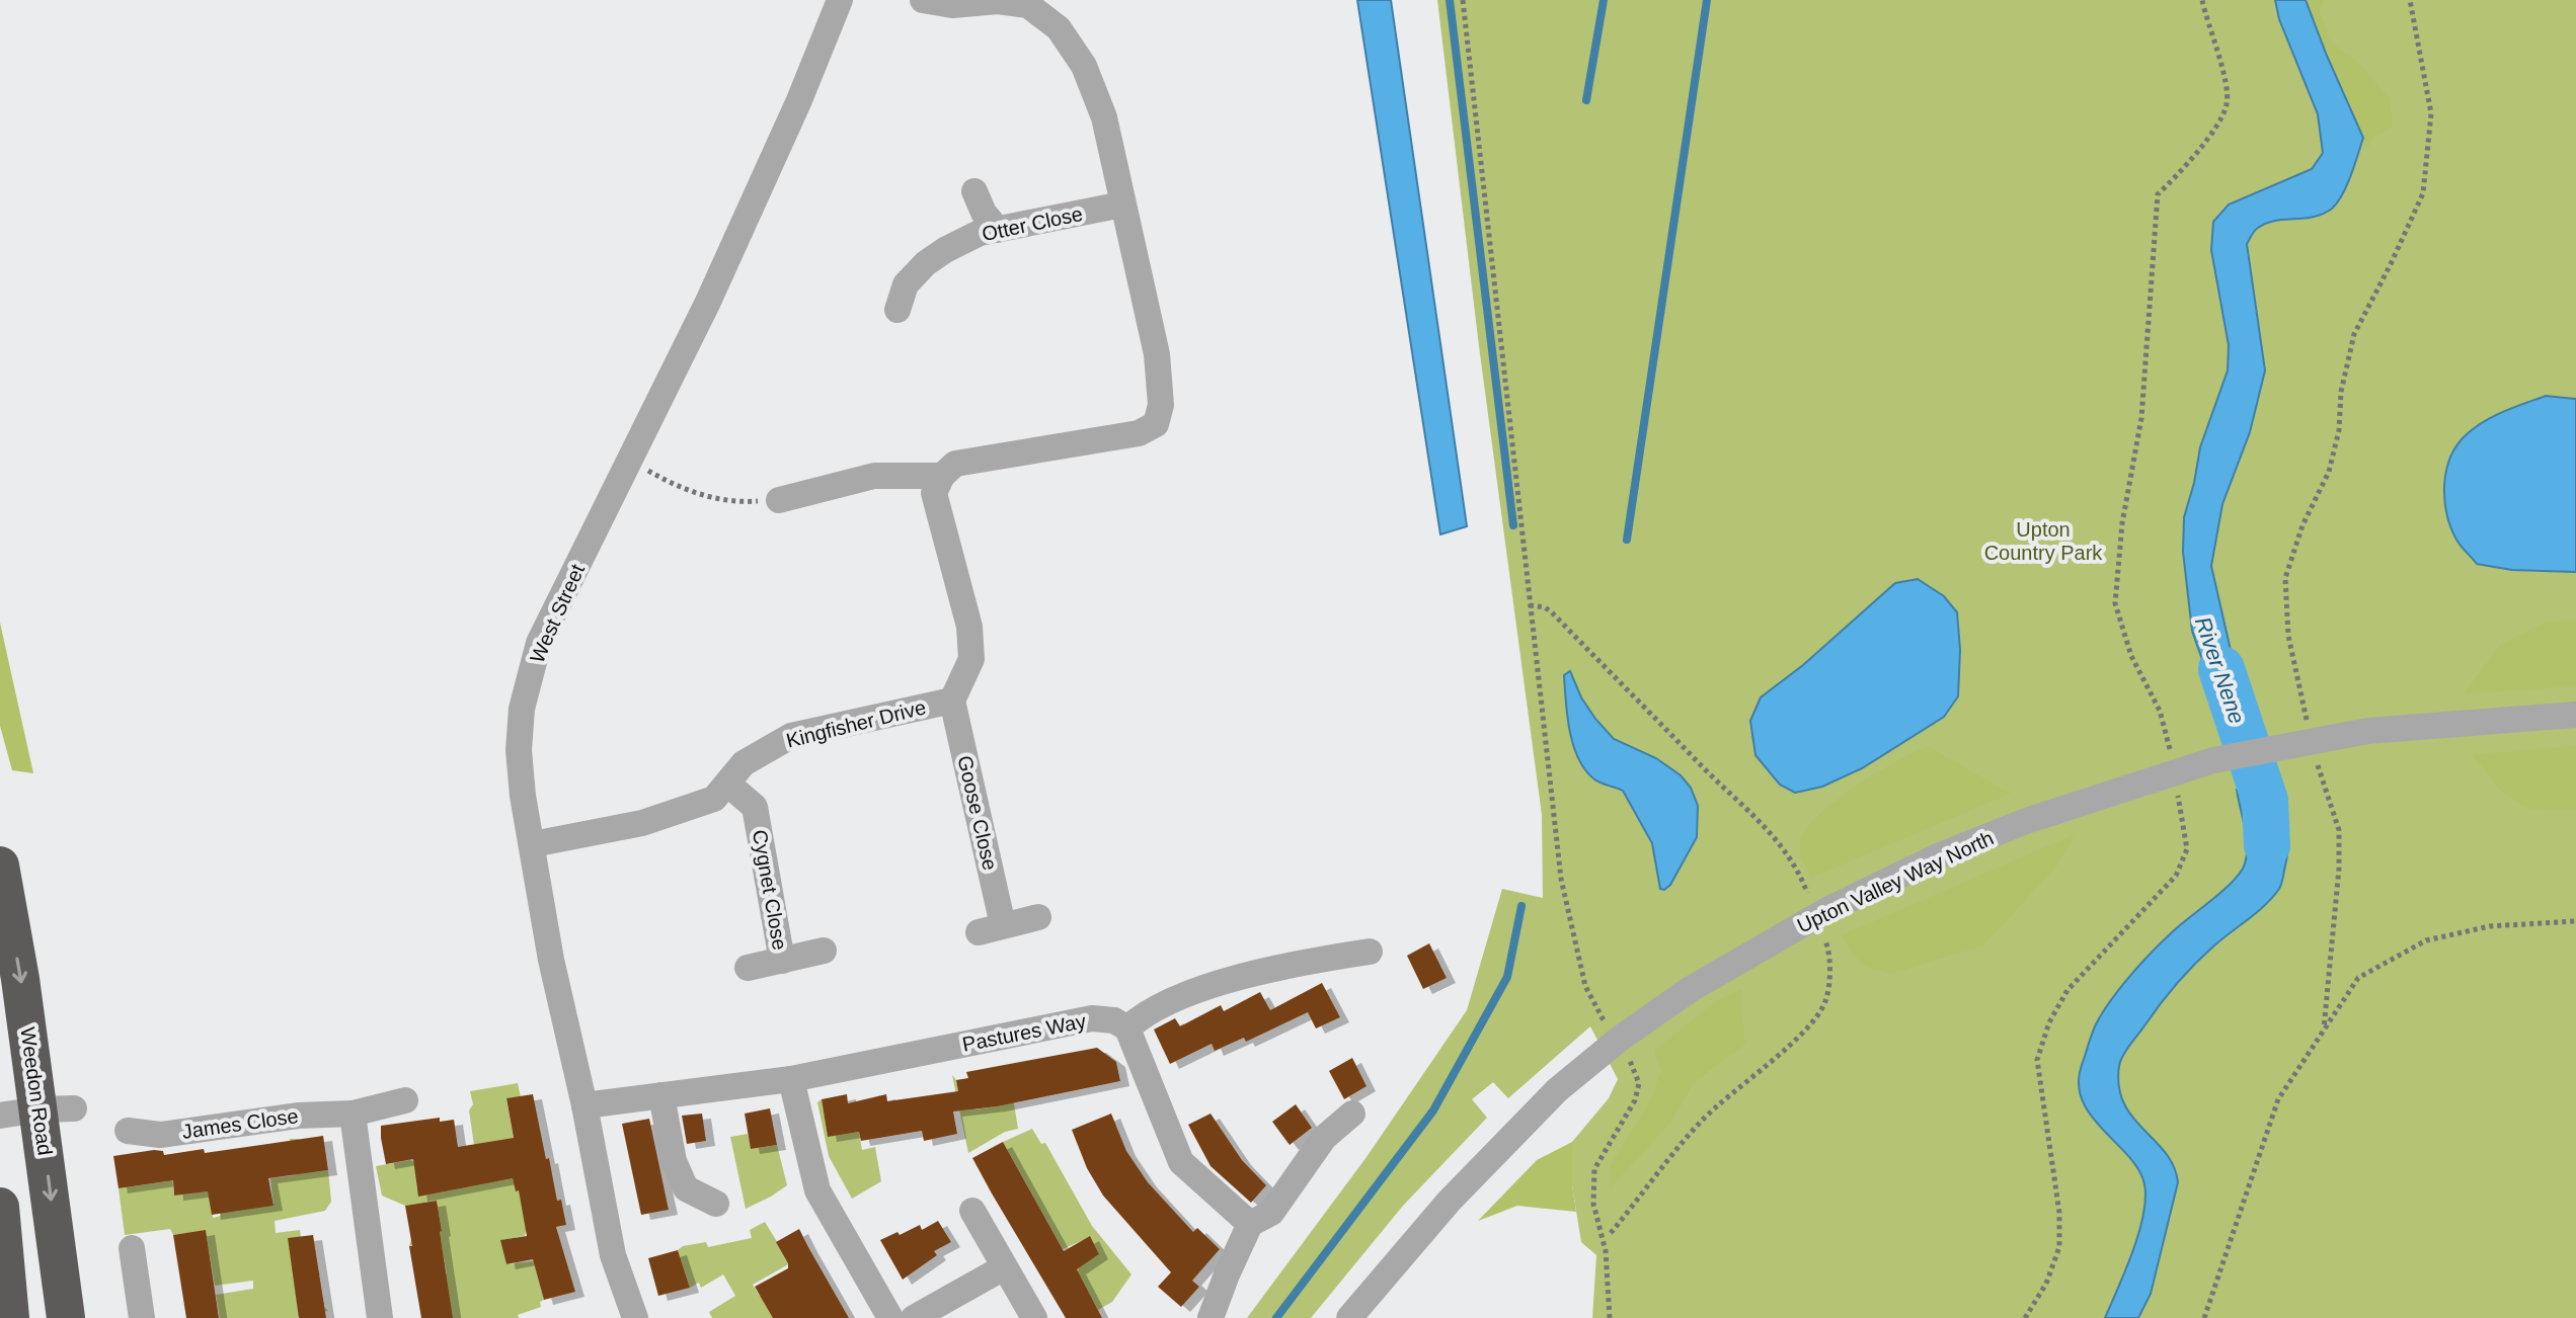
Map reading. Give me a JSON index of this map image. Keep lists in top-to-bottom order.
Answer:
{
  "streets": {
    "highway": ["Weedon Road"],
    "street": [
      "Otter Close",
      "West Street",
      "Kingfisher Drive",
      "Goose Close",
      "Upton Valley Way North",
      "Cygnet Close",
      "Pastures Way",
      "James Close"
    ]
  },
  "crossings": [
    ["West Street", "Kingfisher Drive"],
    ["West Street", "Pastures Way"],
    ["Kingfisher Drive", "Goose Close"],
    ["Kingfisher Drive", "Cygnet Close"]
  ],
  "one_way": ["Weedon Road"],
  "water": ["River Nene"],
  "parks": ["Upton Country Park"]
}
